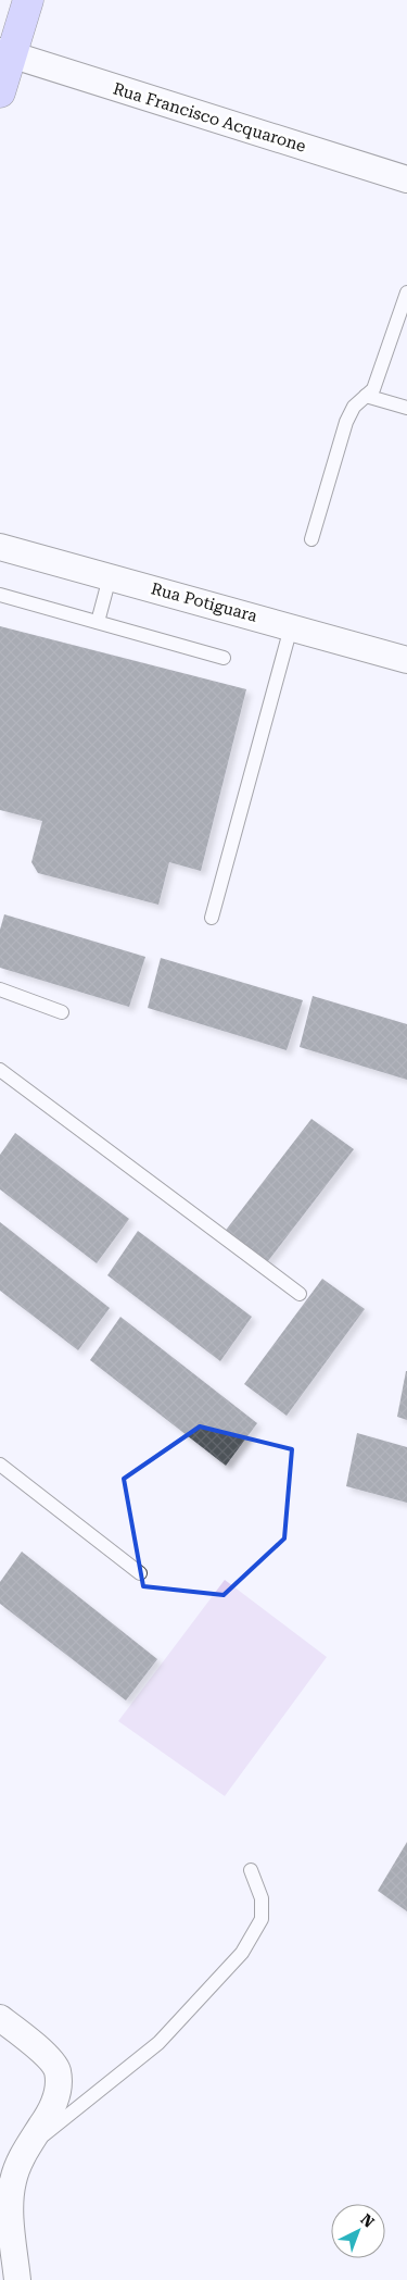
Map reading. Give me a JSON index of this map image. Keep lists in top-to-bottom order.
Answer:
{
  "streets": {
    "street": ["Rua Francisco Acquarone", "Rua Potiguara"]
  },
  "north": "top right"
}
